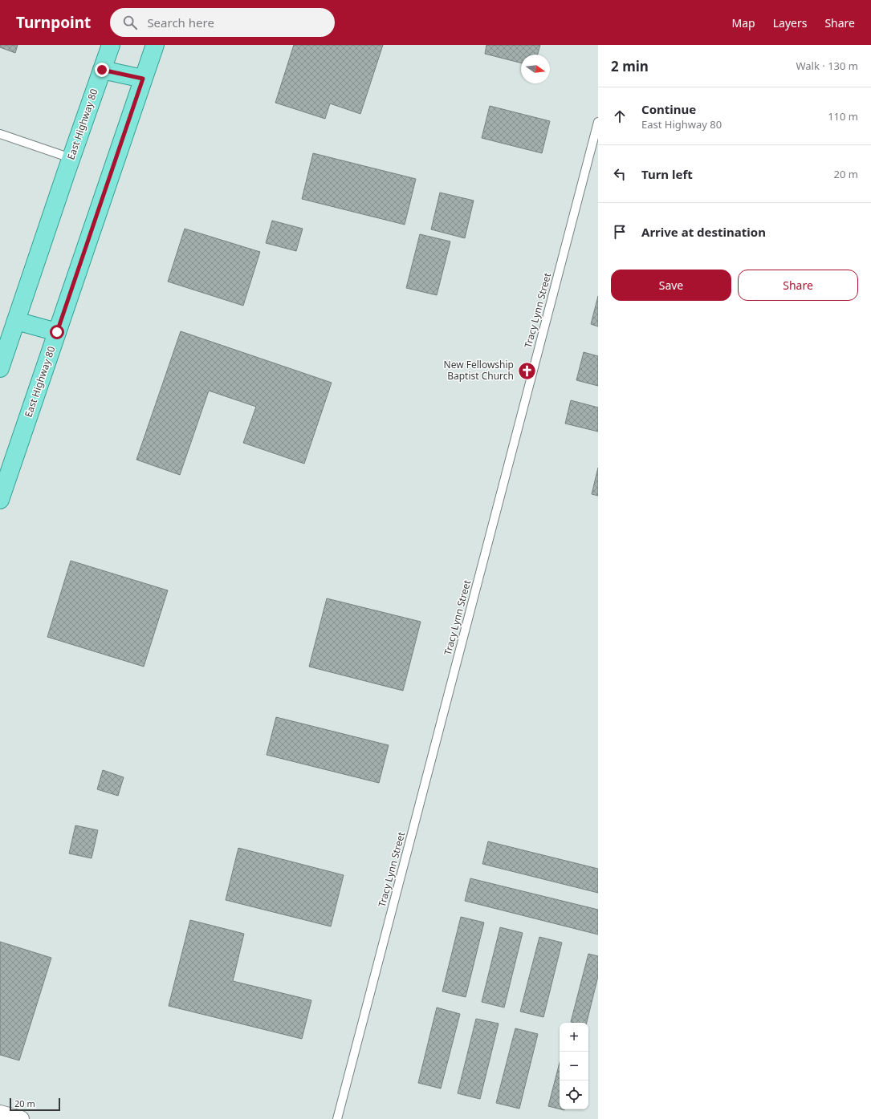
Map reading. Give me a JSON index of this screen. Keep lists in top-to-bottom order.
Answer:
{
  "streets": {
    "main road": ["East Highway 80"],
    "lane": ["Tracy Lynn Street"]
  },
  "places": {
    "church": ["New Fellowship Baptist Church"]
  },
  "scale_bar": "20 m",
  "north": "right",
  "page": {
    "header": "Turnpoint",
    "search": "Search here",
    "nav": ["Map", "Layers", "Share"],
    "heading": ["2 min", "Walk · 130 m"],
    "list": [
      ["Continue", "East Highway 80", "110 m"],
      ["Turn left", "20 m"],
      "Arrive at destination"
    ],
    "buttons": ["Save", "Share"],
    "map_buttons": ["+", "−"],
    "scale": "20 m"
  }
}
